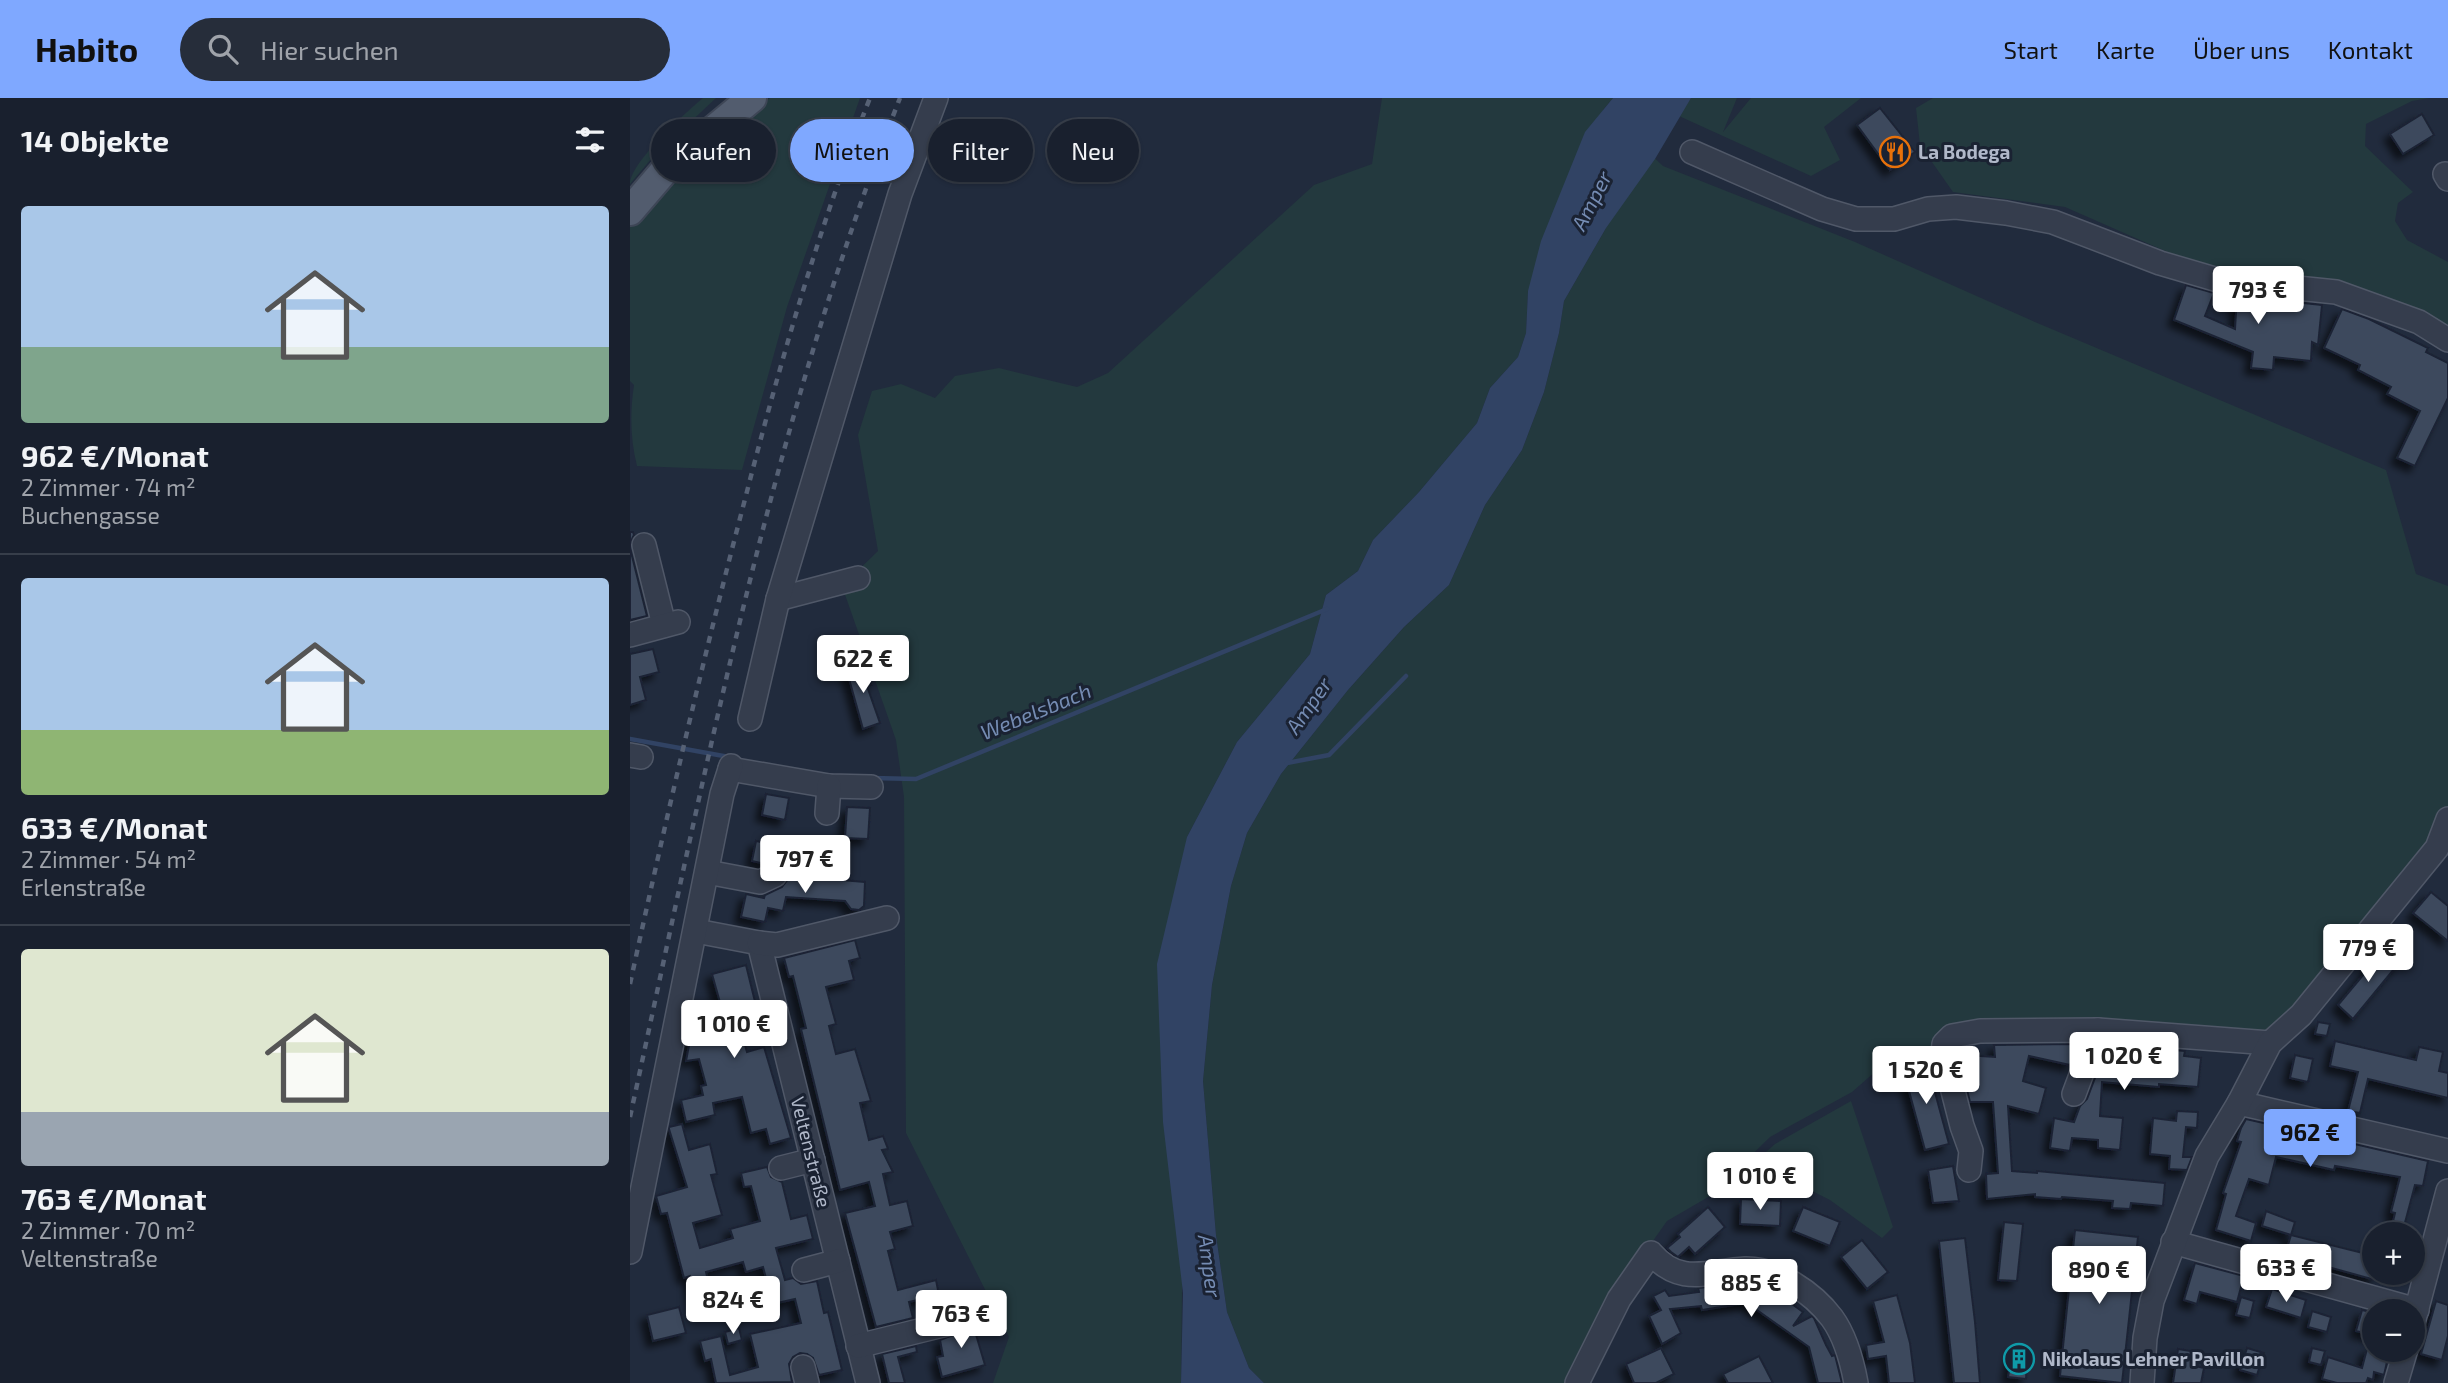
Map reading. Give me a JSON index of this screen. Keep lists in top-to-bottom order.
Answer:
{
  "streets": {
    "street": ["Veltenstraße"]
  },
  "water": ["Amper", "Webelsbach"],
  "places": {
    "restaurant": ["La Bodega"],
    "building": ["Nikolaus Lehner Pavillon"]
  },
  "page": {
    "header": "Habito",
    "search": "Hier suchen",
    "nav": [
      "Start",
      "Karte",
      "Über uns",
      "Kontakt"
    ],
    "heading": "14 Objekte",
    "chip": [
      "Kaufen",
      "Mieten",
      "Filter",
      "Neu"
    ],
    "list": [
      {
        "name": "962 €/Monat",
        "note": "2 Zimmer · 74 m² · Buchengasse"
      },
      {
        "name": "633 €/Monat",
        "note": "2 Zimmer · 54 m² · Erlenstraße"
      },
      {
        "name": "763 €/Monat",
        "note": "2 Zimmer · 70 m² · Veltenstraße"
      }
    ],
    "price": [
      "793 €",
      "622 €",
      "797 €",
      "779 €",
      "1 010 €",
      "1 020 €",
      "1 520 €",
      "962 €",
      "1 010 €",
      "633 €",
      "890 €",
      "885 €",
      "824 €",
      "763 €"
    ],
    "map_buttons": ["+", "−"]
  }
}
